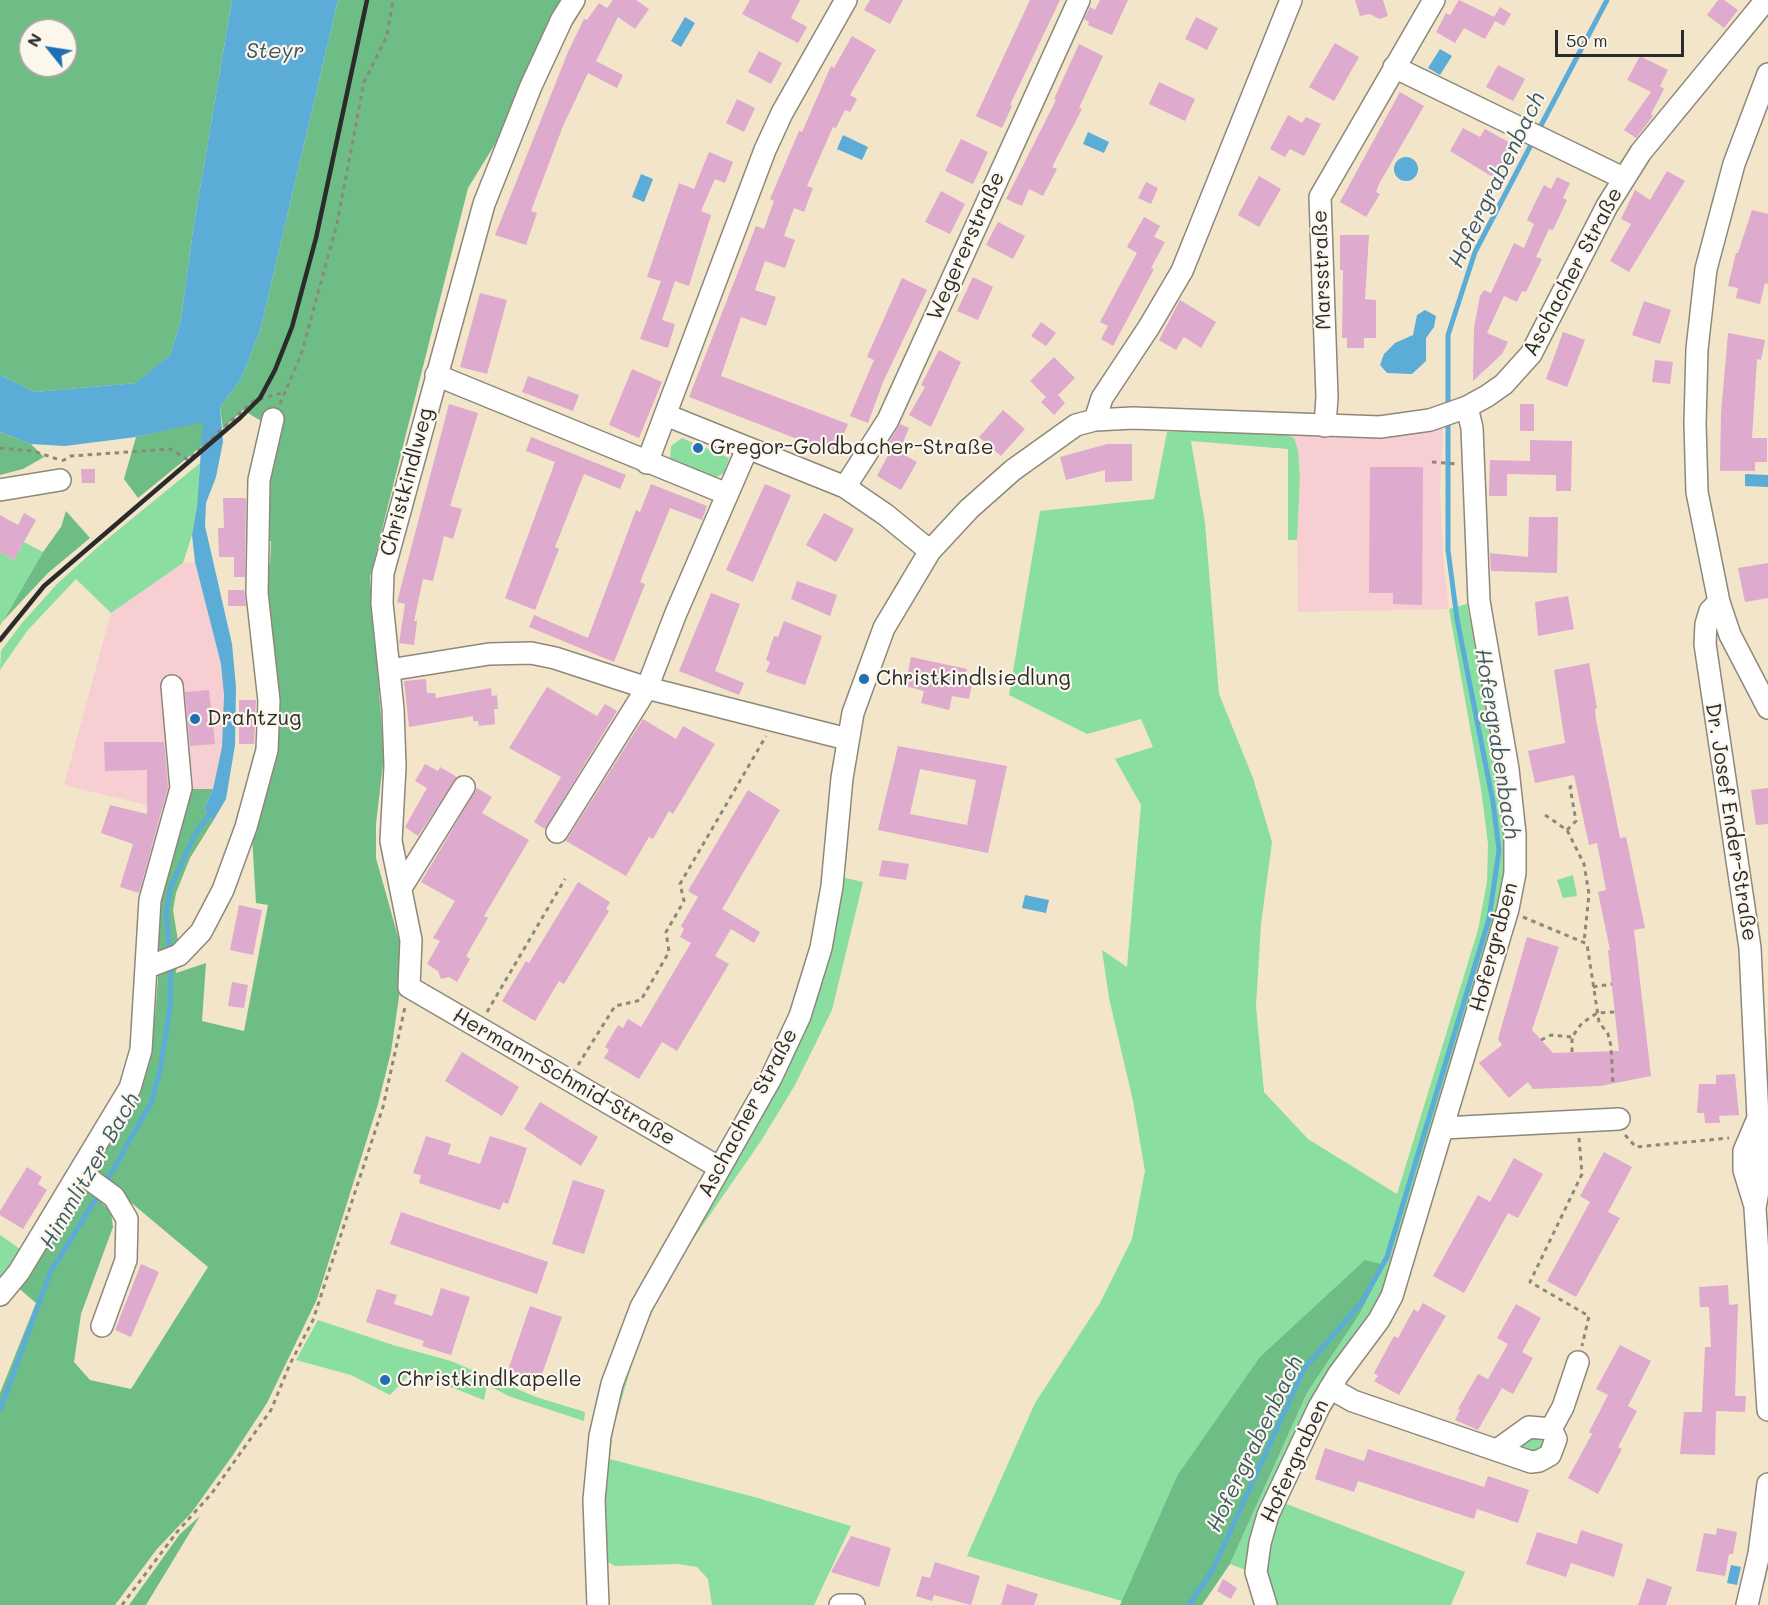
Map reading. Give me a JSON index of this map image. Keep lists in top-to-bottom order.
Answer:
{
  "streets": {
    "street": [
      "Wegererstraße",
      "Marsstraße",
      "Aschacher Straße",
      "Christkindlweg",
      "Dr. Josef Ender-Straße",
      "Hofergraben",
      "Hermann-Schmid-Straße"
    ]
  },
  "crossings": [
    ["Marsstraße", "Aschacher Straße"],
    ["Aschacher Straße", "Hofergraben"],
    ["Aschacher Straße", "Hermann-Schmid-Straße"],
    ["Christkindlweg", "Hermann-Schmid-Straße"]
  ],
  "water": ["Steyr", "Hofergrabenbach", "Himmlitzer Bach"],
  "places": [
    "Gregor-Goldbacher-Straße",
    "Christkindlsiedlung",
    "Drahtzug",
    "Christkindlkapelle"
  ],
  "scale_bar": "50 m",
  "north": "top left"
}
